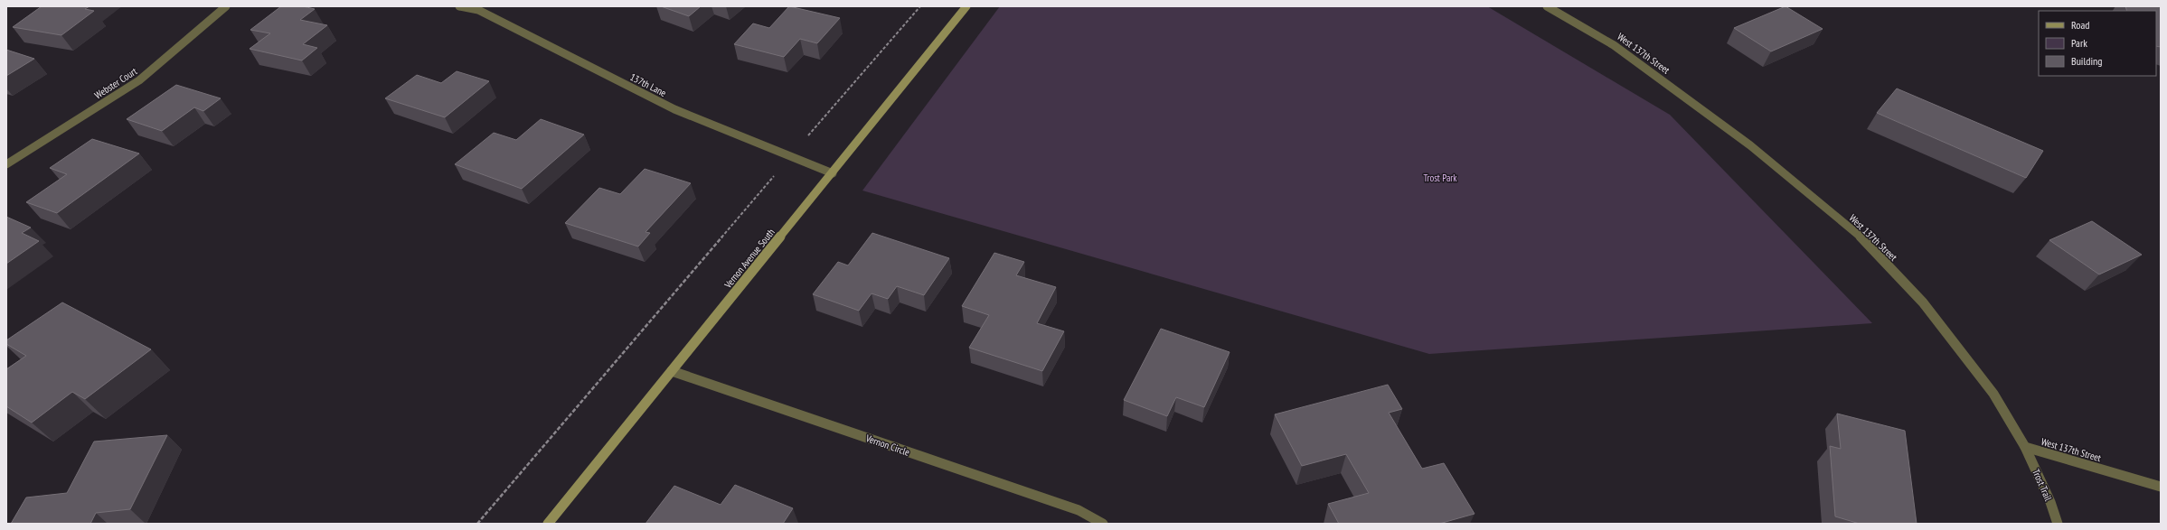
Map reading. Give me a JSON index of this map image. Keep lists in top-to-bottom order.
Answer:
{
  "streets": {
    "street": [
      "West 137th Street",
      "Webster Court",
      "137th Lane",
      "Vernon Avenue South",
      "Vernon Circle",
      "Trost Trail"
    ]
  },
  "crossings": [
    ["West 137th Street", "Trost Trail"],
    ["137th Lane", "Vernon Avenue South"],
    ["Vernon Avenue South", "Vernon Circle"]
  ],
  "parks": ["Trost Park"],
  "legend": ["Road", "Park", "Building"]
}
